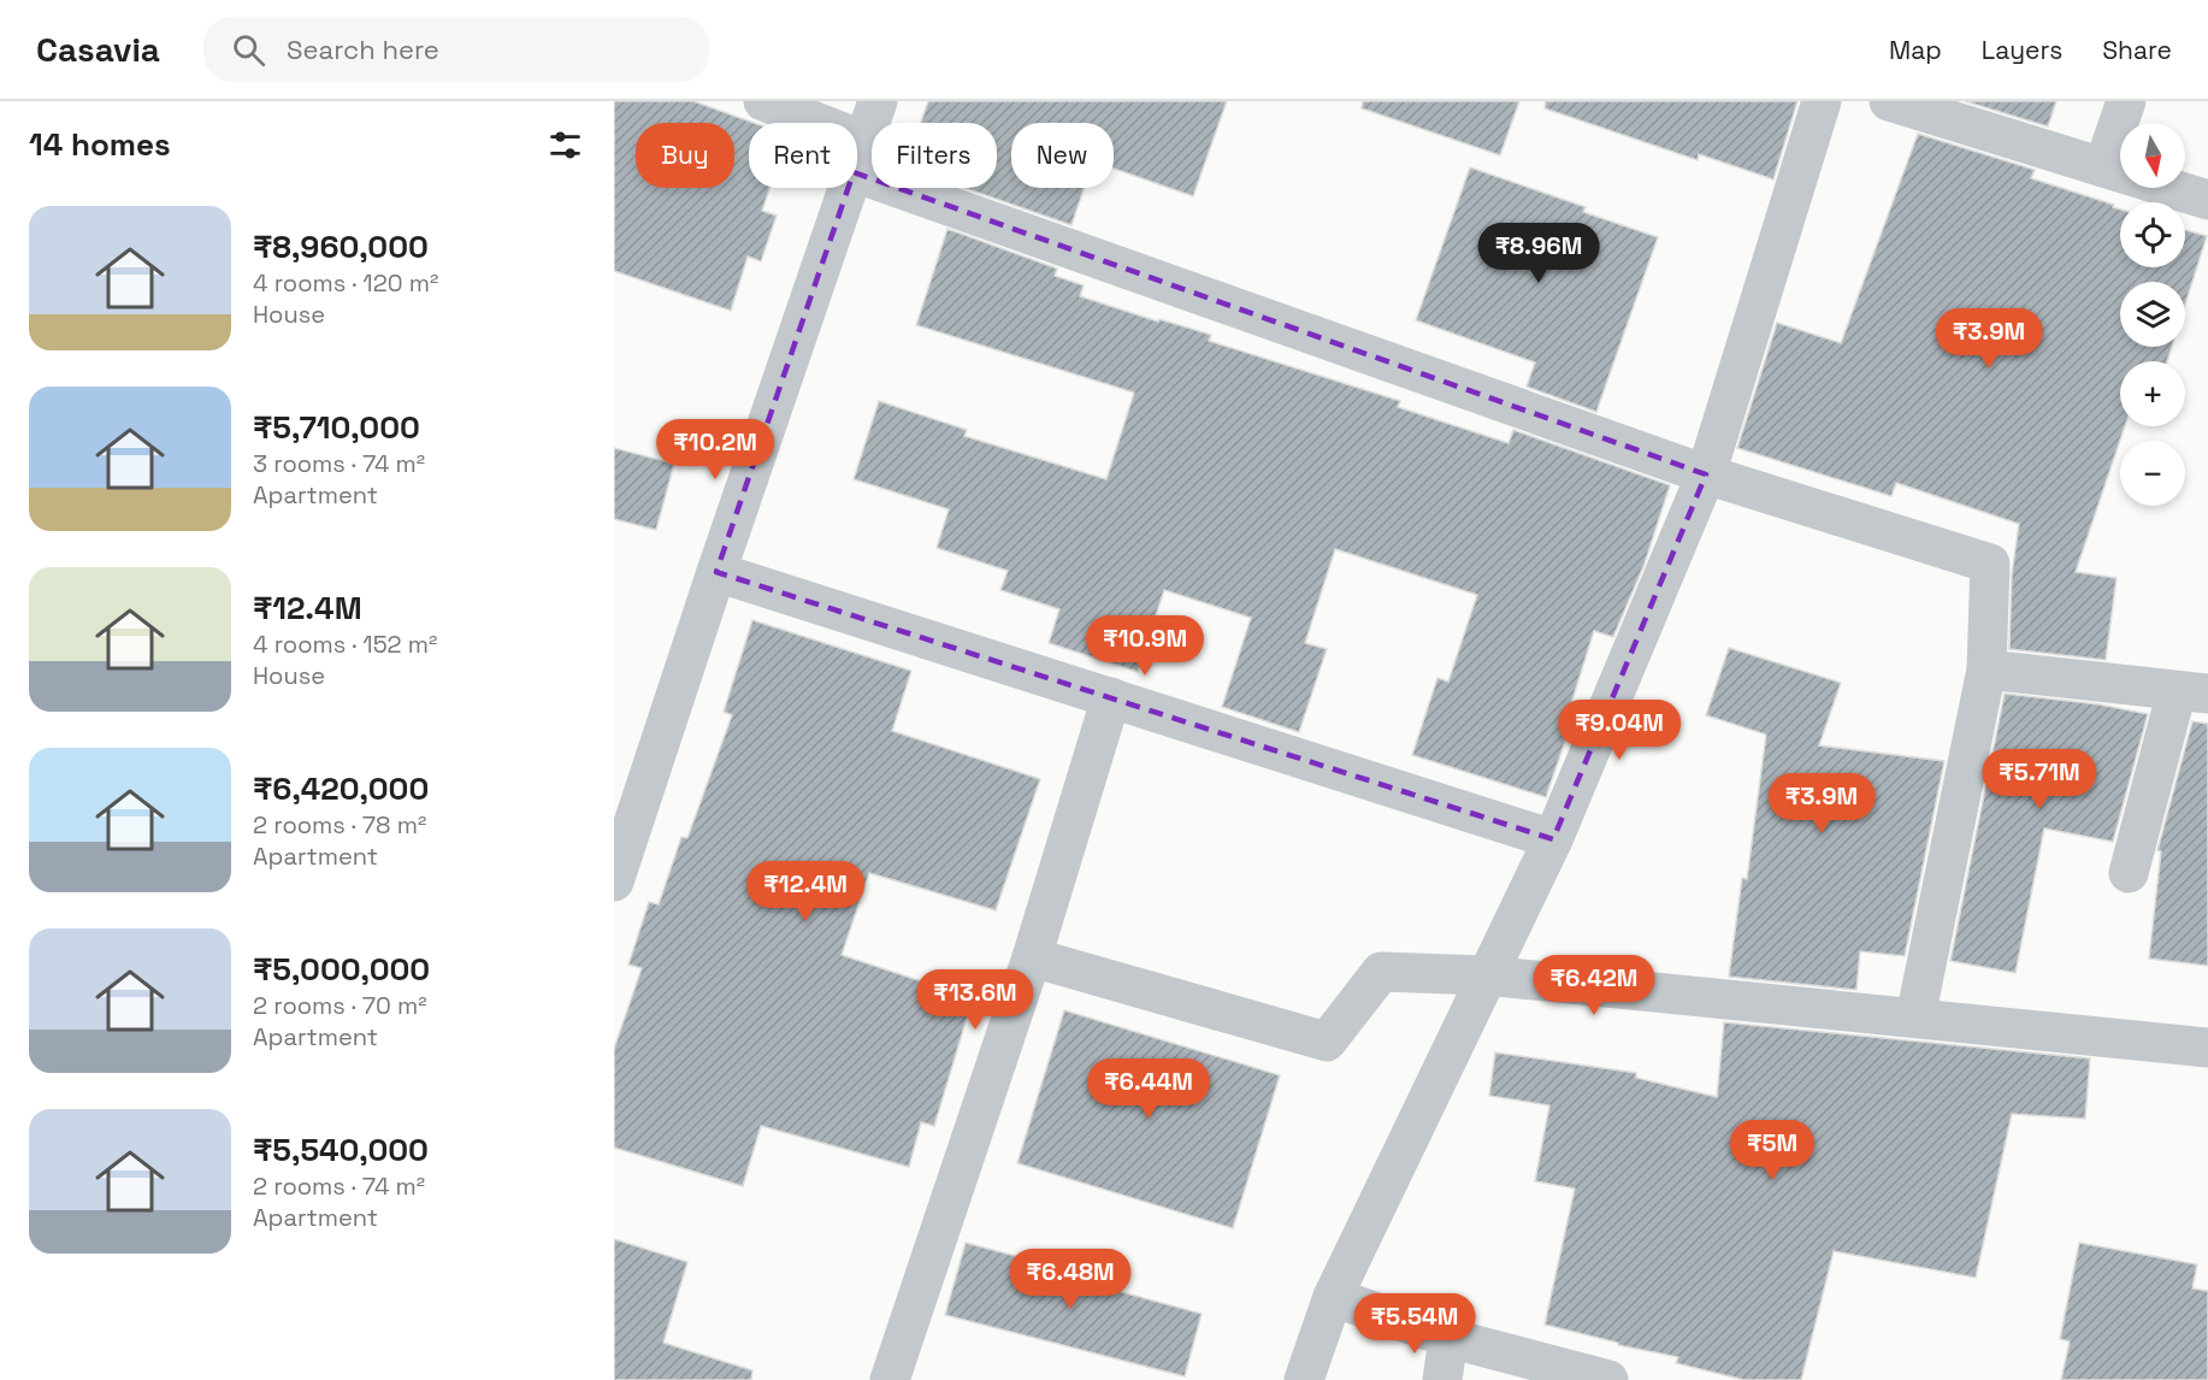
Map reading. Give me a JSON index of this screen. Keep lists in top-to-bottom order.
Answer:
{
  "north": "bottom",
  "page": {
    "header": "Casavia",
    "search": "Search here",
    "nav": ["Map", "Layers", "Share"],
    "heading": "14 homes",
    "map_buttons": ["+", "−"],
    "chip": [
      "Buy",
      "Rent",
      "Filters",
      "New"
    ],
    "list": [
      {
        "name": "₹8,960,000",
        "note": "4 rooms · 120 m² · House"
      },
      {
        "name": "₹5,710,000",
        "note": "3 rooms · 74 m² · Apartment"
      },
      {
        "name": "₹12.4M",
        "note": "4 rooms · 152 m² · House"
      },
      {
        "name": "₹6,420,000",
        "note": "2 rooms · 78 m² · Apartment"
      },
      {
        "name": "₹5,000,000",
        "note": "2 rooms · 70 m² · Apartment"
      },
      {
        "name": "₹5,540,000",
        "note": "2 rooms · 74 m² · Apartment"
      }
    ],
    "price": [
      "₹8.96M",
      "₹3.9M",
      "₹10.2M",
      "₹10.9M",
      "₹9.04M",
      "₹5.71M",
      "₹3.9M",
      "₹12.4M",
      "₹6.42M",
      "₹13.6M",
      "₹6.44M",
      "₹5M",
      "₹6.48M",
      "₹5.54M"
    ]
  }
}
